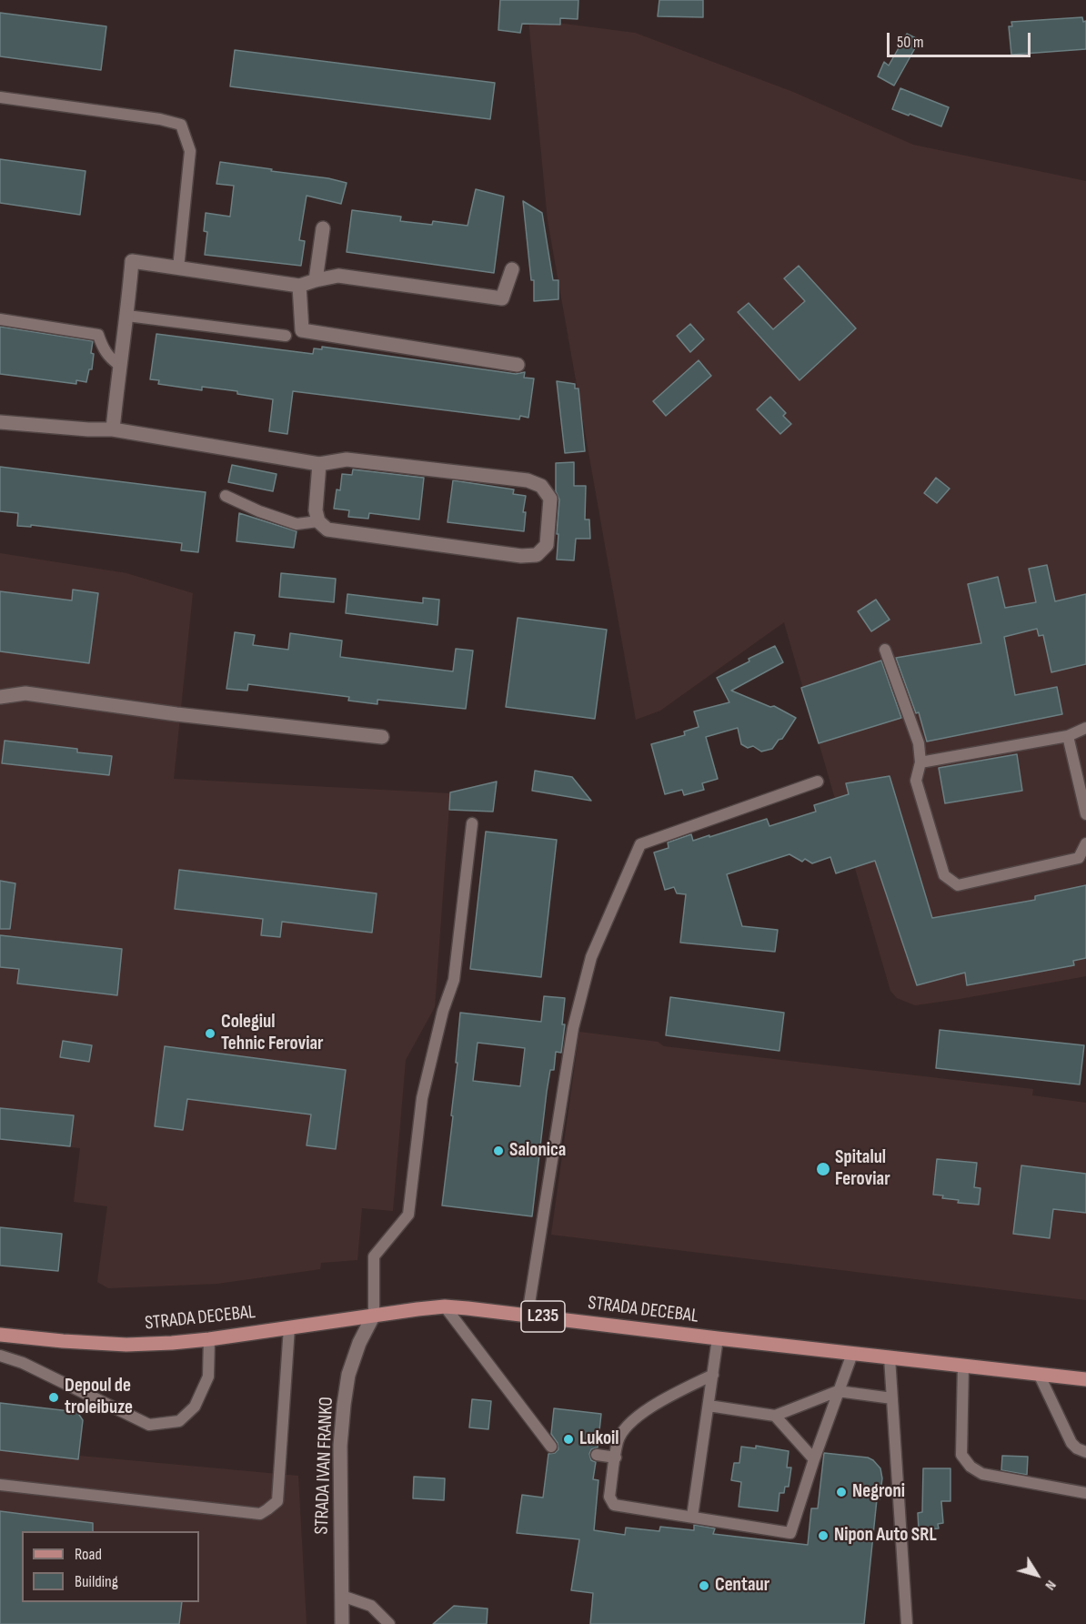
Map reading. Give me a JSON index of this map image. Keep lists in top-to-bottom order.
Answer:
{
  "streets": {
    "main road": ["STRADA DECEBAL", "L235"],
    "street": ["STRADA IVAN FRANKO"]
  },
  "crossings": [
    ["STRADA DECEBAL", "STRADA IVAN FRANKO"]
  ],
  "places": [
    "Colegiul Tehnic Feroviar",
    "Salonica",
    "Spitalul Feroviar",
    "Depoul de troleibuze",
    "Lukoil",
    "Negroni",
    "Nipon Auto SRL",
    "Centaur"
  ],
  "legend": ["Road", "Building"],
  "scale_bar": "50 m",
  "north": "bottom right"
}
